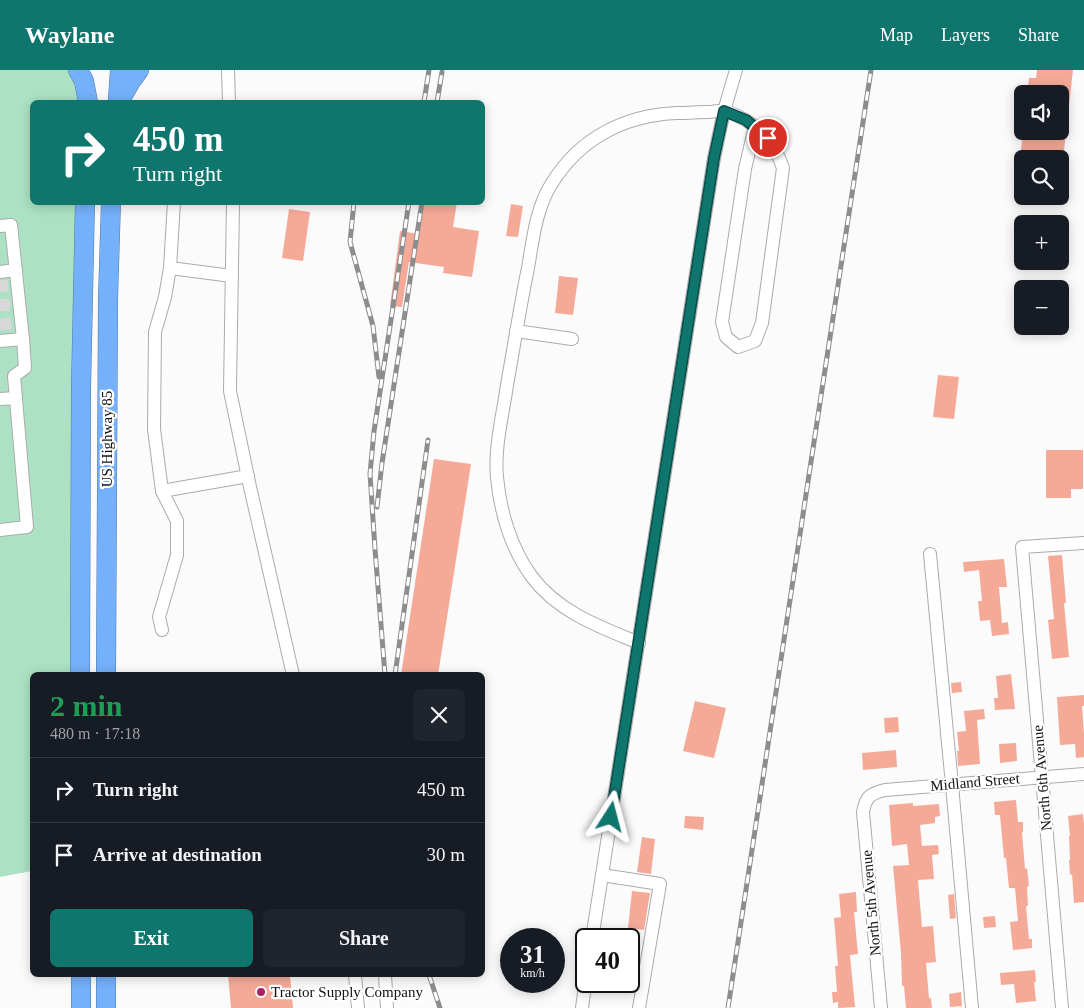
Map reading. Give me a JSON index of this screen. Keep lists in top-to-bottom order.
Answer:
{
  "streets": {
    "highway": ["US Highway 85"],
    "street": ["North 6th Avenue", "Midland Street", "North 5th Avenue"]
  },
  "crossings": [
    ["North 6th Avenue", "Midland Street"],
    ["Midland Street", "North 5th Avenue"]
  ],
  "places": ["Tractor Supply Company"],
  "page": {
    "header": "Waylane",
    "nav": ["Map", "Layers", "Share"],
    "map_buttons": ["+", "−"],
    "turn": ["450 m", "Turn right"],
    "heading": ["2 min", "480 m · 17:18"],
    "list": [
      {
        "name": "Turn right",
        "value": "450 m"
      },
      {
        "name": "Arrive at destination",
        "value": "30 m"
      }
    ],
    "buttons": ["Exit", "Share"],
    "speed": "31 km/h",
    "limit": "40"
  }
}
